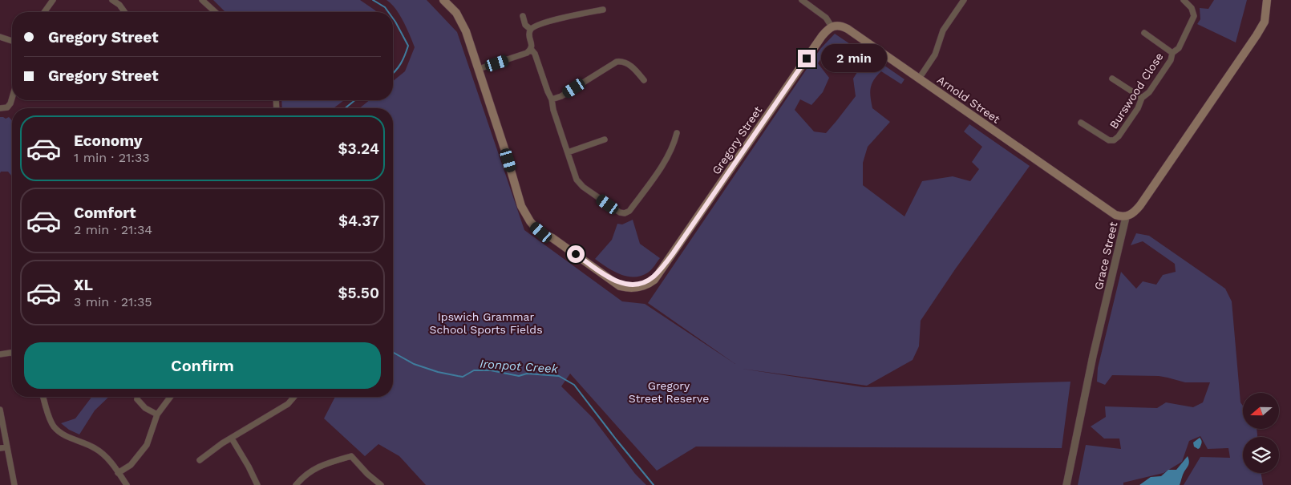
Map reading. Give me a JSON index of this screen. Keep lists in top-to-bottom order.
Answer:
{
  "streets": {
    "main road": ["Arnold Street", "Gregory Street", "Grace Street"],
    "street": ["Burswood Close"]
  },
  "crossings": [
    ["Arnold Street", "Gregory Street"],
    ["Arnold Street", "Grace Street"]
  ],
  "water": ["Ironpot Creek"],
  "parks": ["Ipswich Grammar School Sports Fields", "Gregory Street Reserve"],
  "north": "left",
  "page": {
    "banner": ["Gregory Street", "Gregory Street"],
    "bubble": "2 min",
    "list": [
      {
        "name": "Economy",
        "note": "1 min · 21:33",
        "value": "$3.24"
      },
      {
        "name": "Comfort",
        "note": "2 min · 21:34",
        "value": "$4.37"
      },
      {
        "name": "XL",
        "note": "3 min · 21:35",
        "value": "$5.50"
      }
    ],
    "buttons": "Confirm"
  }
}
